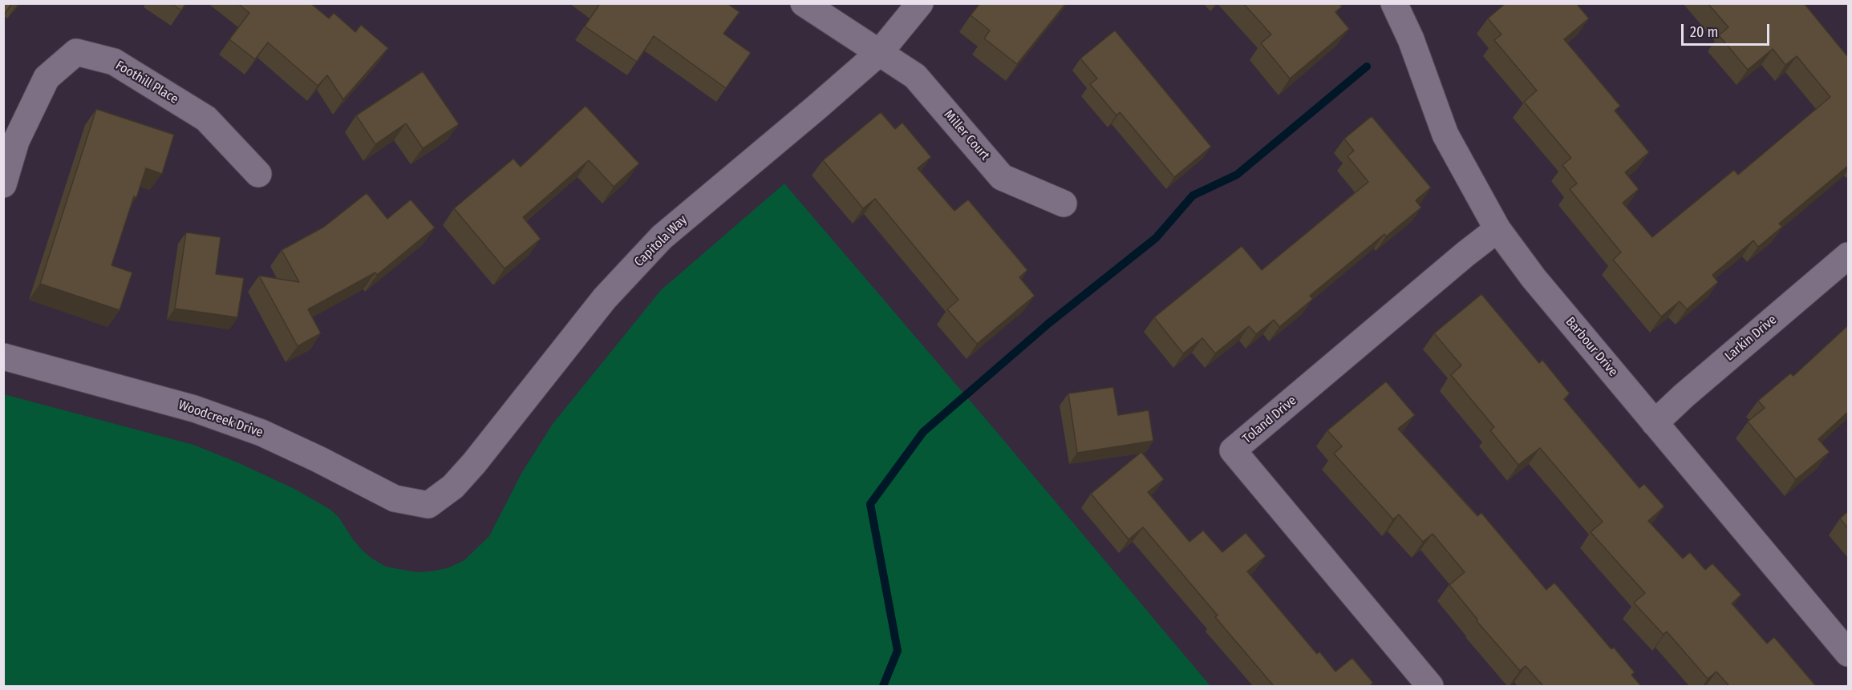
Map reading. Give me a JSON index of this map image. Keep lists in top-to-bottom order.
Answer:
{
  "streets": {
    "street": [
      "Foothill Place",
      "Miller Court",
      "Capitola Way",
      "Larkin Drive",
      "Barbour Drive",
      "Woodcreek Drive",
      "Toland Drive"
    ]
  },
  "crossings": [
    ["Miller Court", "Capitola Way"],
    ["Capitola Way", "Woodcreek Drive"],
    ["Larkin Drive", "Barbour Drive"],
    ["Barbour Drive", "Toland Drive"]
  ],
  "scale_bar": "20 m"
}
